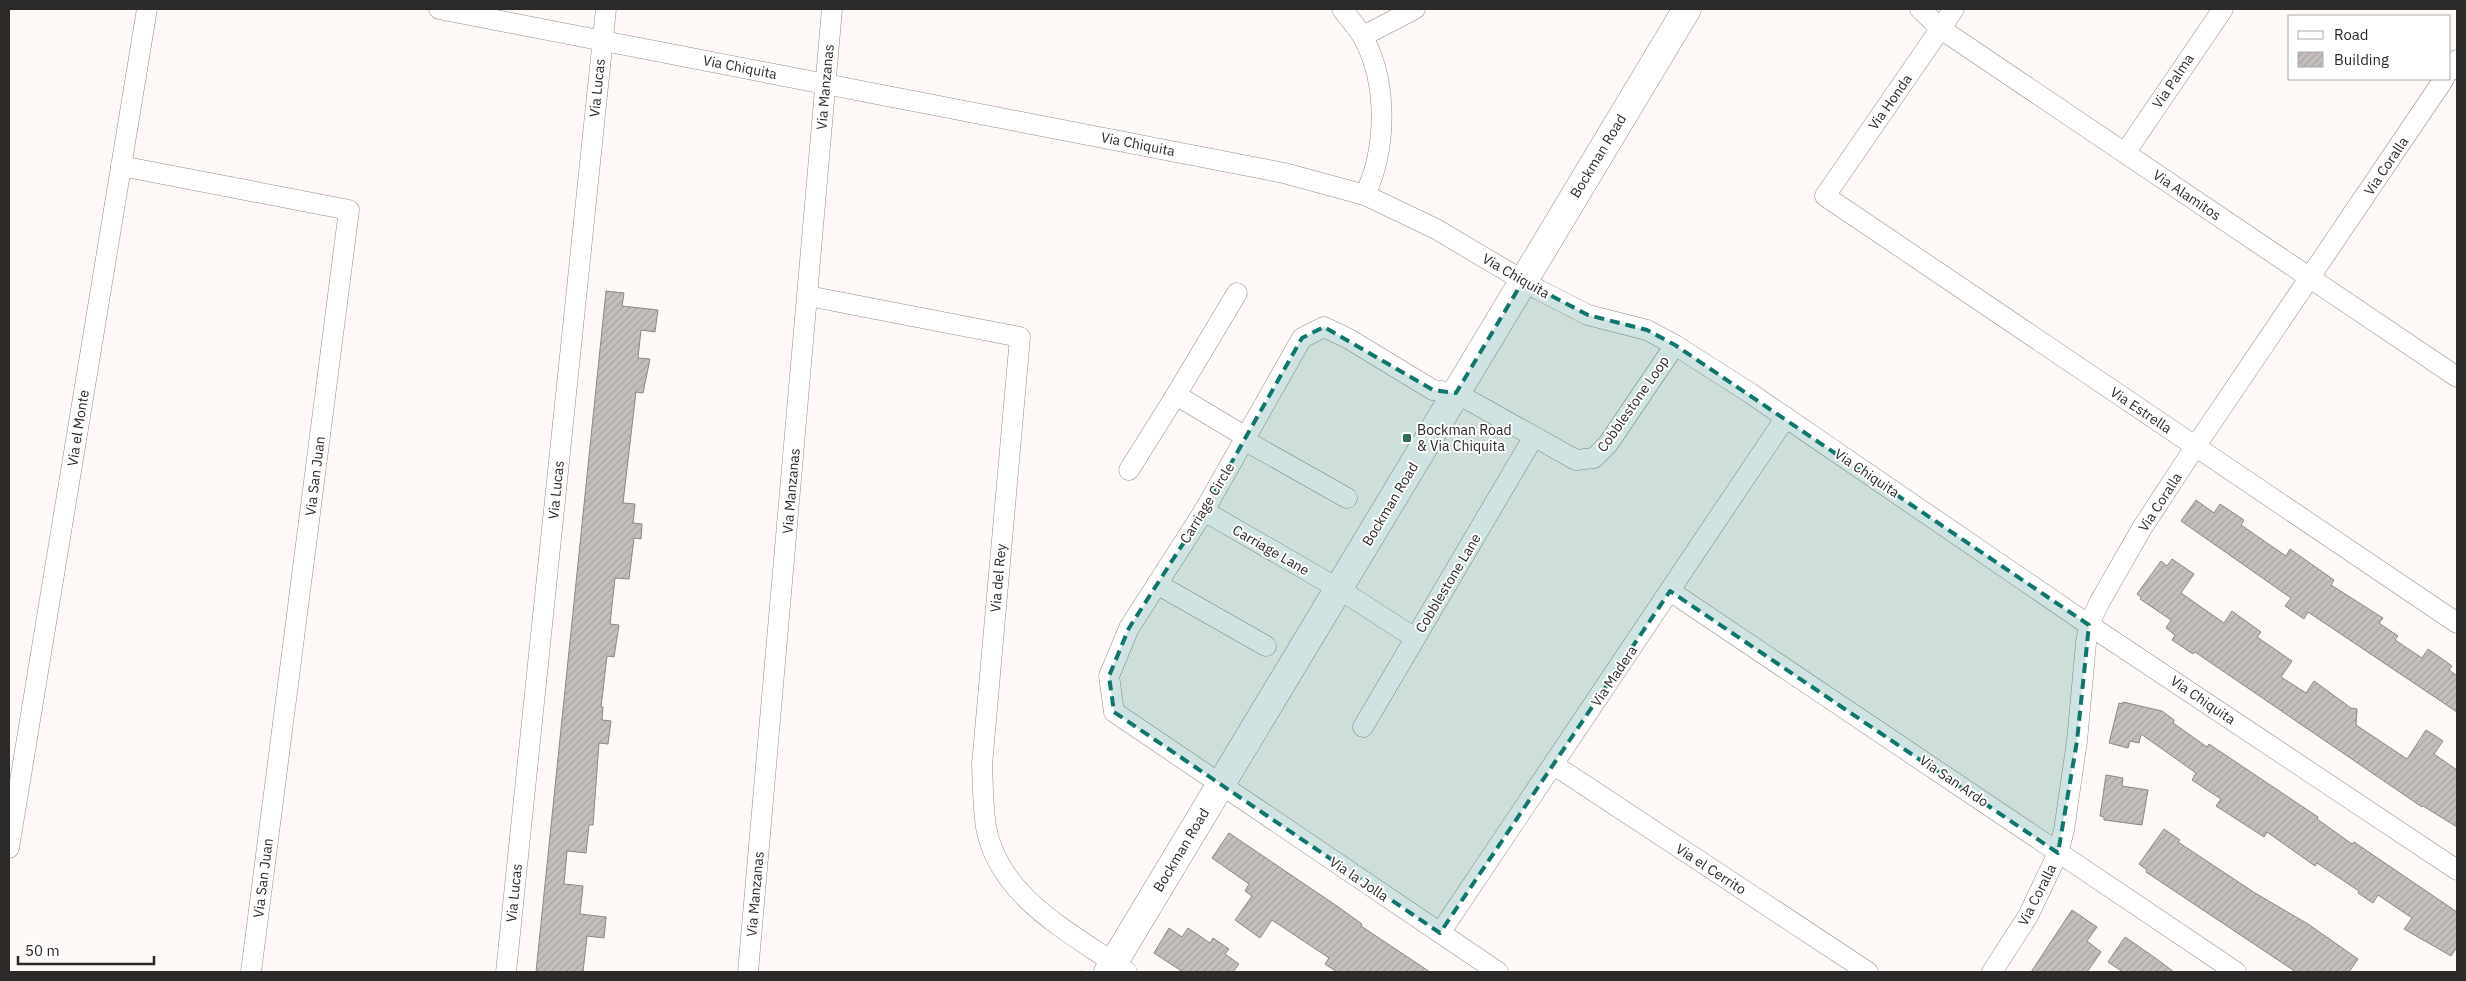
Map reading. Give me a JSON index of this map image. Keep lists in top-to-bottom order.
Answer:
{
  "streets": {
    "street": [
      "Via Chiquita",
      "Via Palma",
      "Via Manzanas",
      "Via Lucas",
      "Via Honda",
      "Bockman Road",
      "Via Coralla",
      "Via Alamitos",
      "Cobblestone Loop",
      "Via Estrella",
      "Via el Monte",
      "Via San Juan",
      "Carriage Circle",
      "Carriage Lane",
      "Via del Rey",
      "Cobblestone Lane",
      "Via Madera",
      "Via San Ardo",
      "Via el Cerrito",
      "Via la Jolla"
    ]
  },
  "crossings": [
    ["Via Chiquita", "Via Manzanas"],
    ["Via Chiquita", "Via Lucas"],
    ["Via Chiquita", "Bockman Road"],
    ["Via Chiquita", "Via Coralla"],
    ["Via Chiquita", "Cobblestone Loop"],
    ["Via Chiquita", "Via Madera"],
    ["Via Palma", "Via Alamitos"],
    ["Via Manzanas", "Via del Rey"],
    ["Via Honda", "Via Alamitos"],
    ["Via Honda", "Via Estrella"],
    ["Bockman Road", "Cobblestone Loop"],
    ["Bockman Road", "Carriage Circle"],
    ["Bockman Road", "Carriage Lane"],
    ["Bockman Road", "Via del Rey"],
    ["Bockman Road", "Via la Jolla"],
    ["Via Coralla", "Via Alamitos"],
    ["Via Coralla", "Via Estrella"],
    ["Via Coralla", "Via San Ardo"],
    ["Cobblestone Loop", "Carriage Circle"],
    ["Cobblestone Loop", "Cobblestone Lane"],
    ["Via el Monte", "Via San Juan"],
    ["Carriage Circle", "Carriage Lane"],
    ["Carriage Circle", "Via la Jolla"],
    ["Carriage Lane", "Cobblestone Lane"],
    ["Via Madera", "Via San Ardo"],
    ["Via Madera", "Via el Cerrito"],
    ["Via Madera", "Via la Jolla"]
  ],
  "places": {
    "transit": ["Bockman Road & Via Chiquita"]
  },
  "legend": ["Road", "Building"],
  "scale_bar": "50 m"
}
